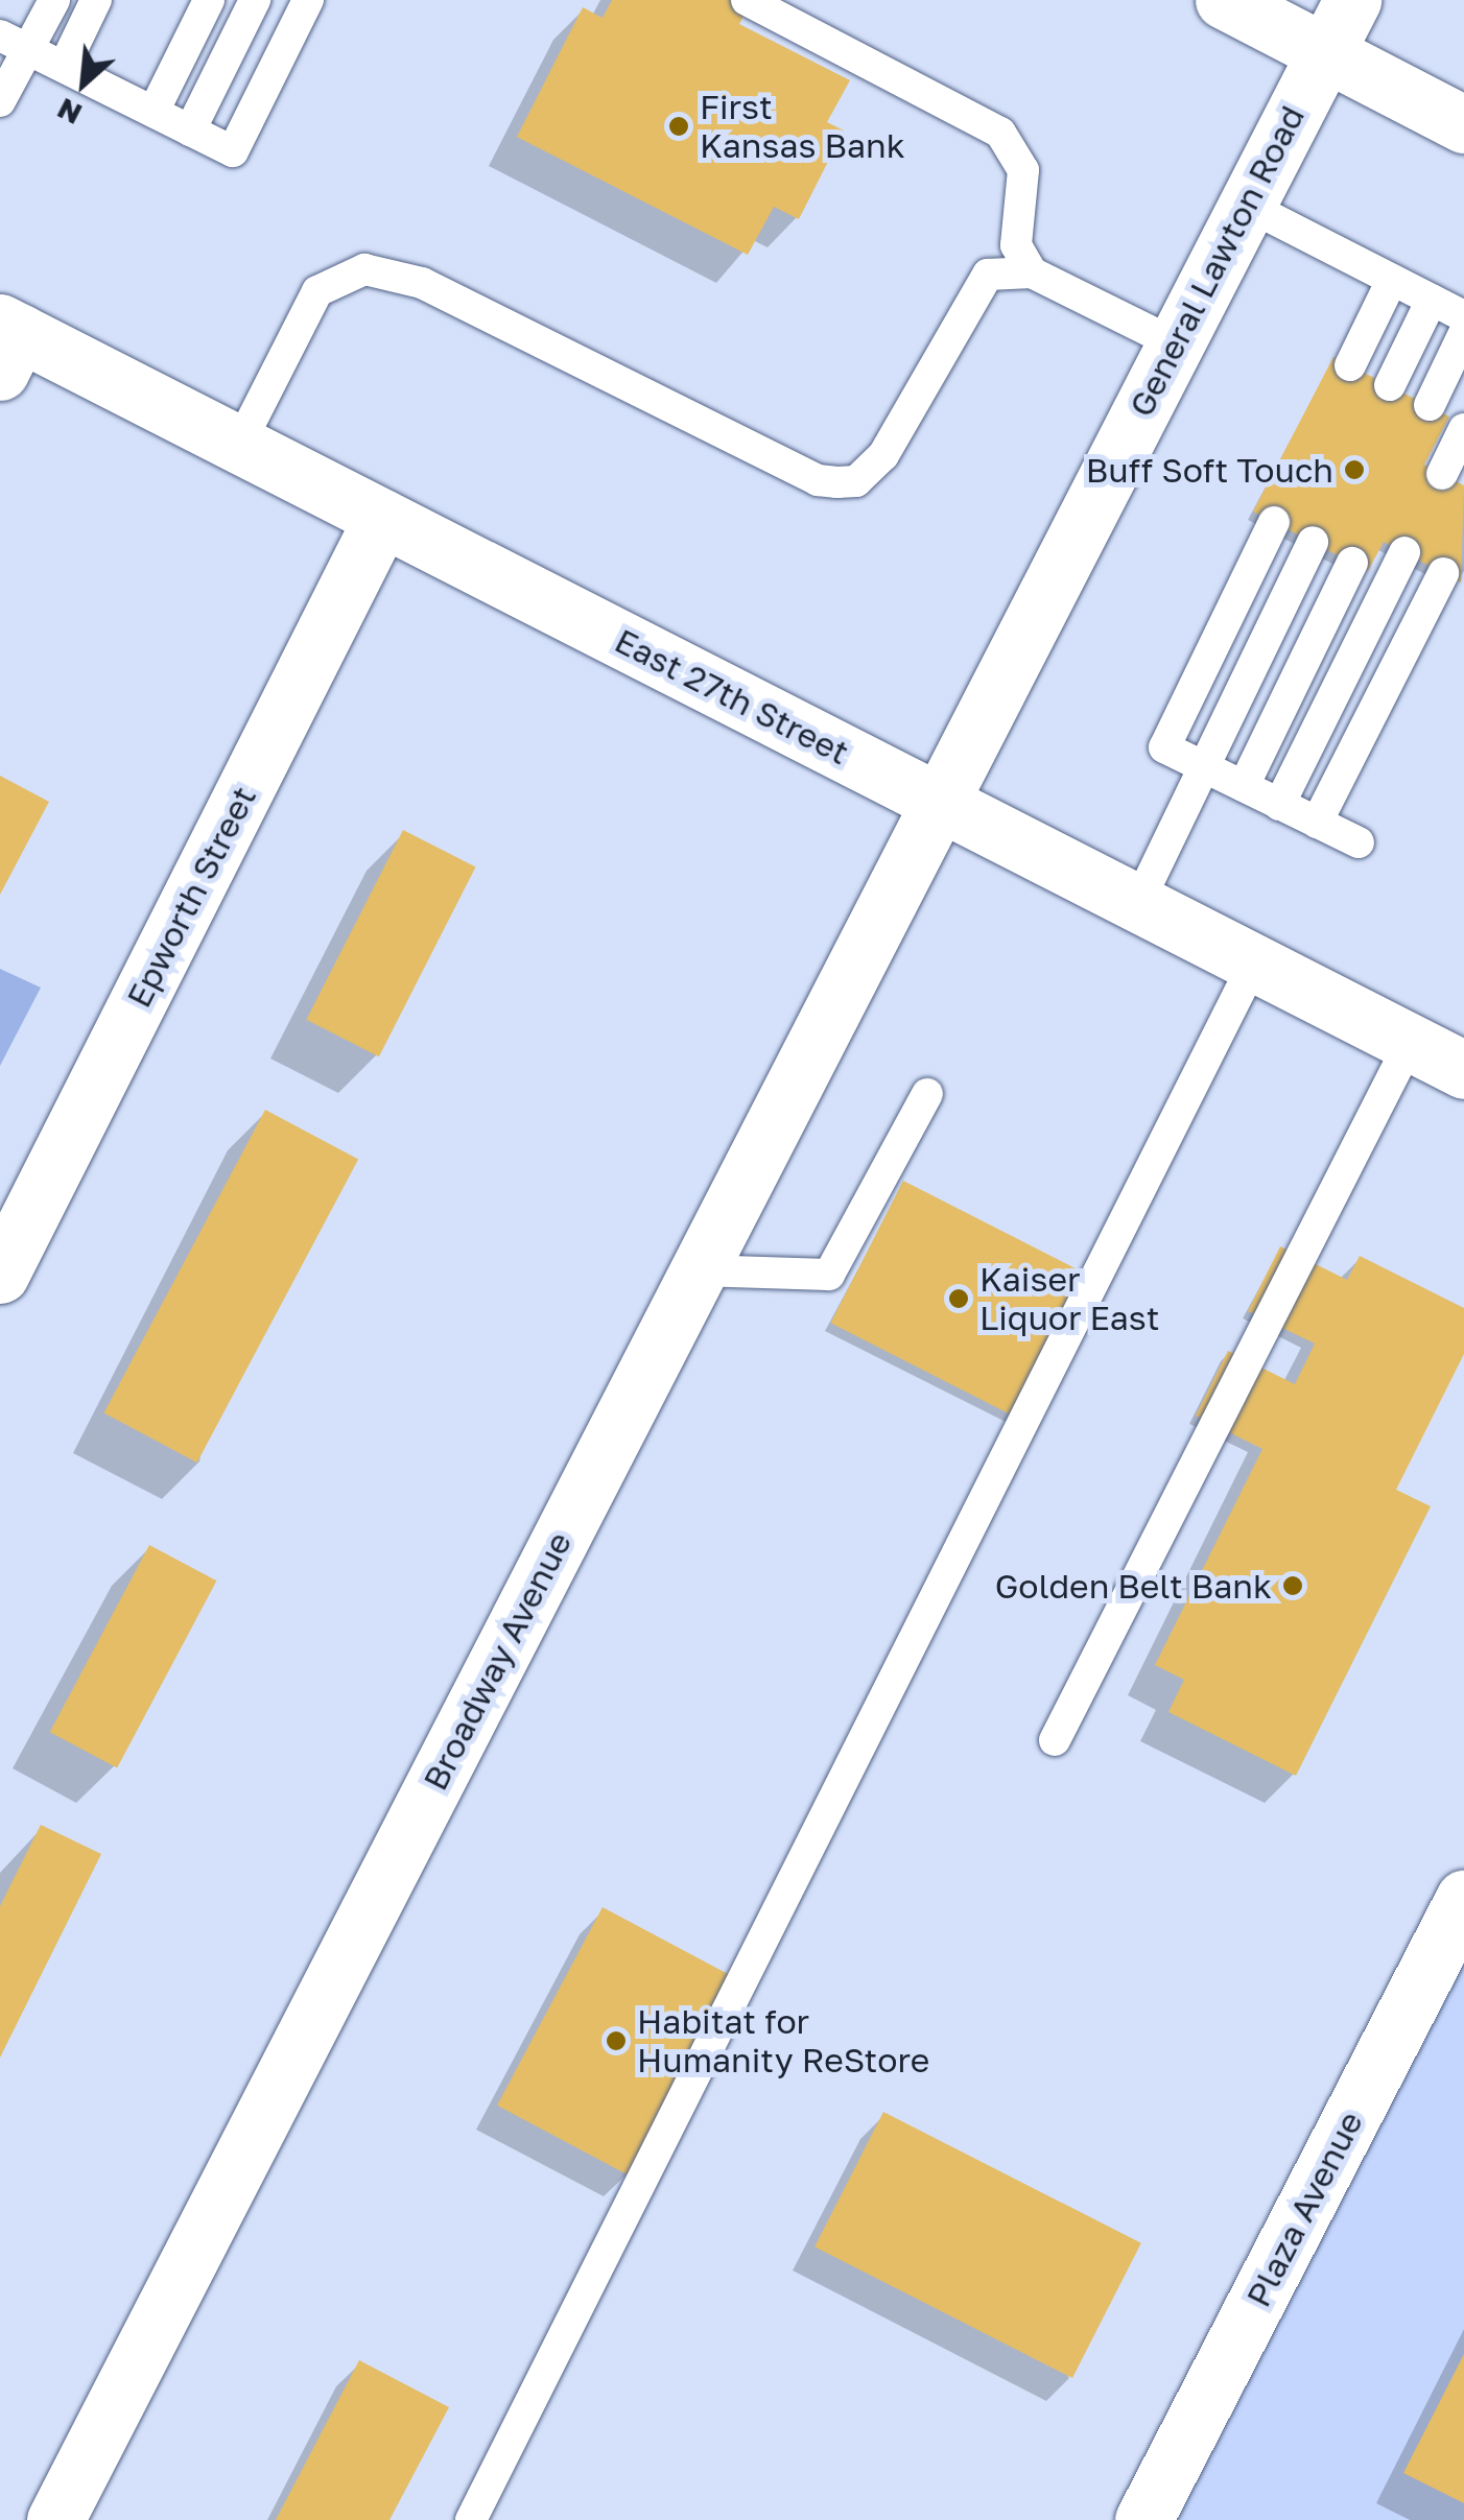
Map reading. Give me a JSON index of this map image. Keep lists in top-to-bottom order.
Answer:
{
  "streets": {
    "street": [
      "General Lawton Road",
      "East 27th Street",
      "Epworth Street",
      "Broadway Avenue",
      "Plaza Avenue"
    ]
  },
  "crossings": [
    ["General Lawton Road", "East 27th Street"],
    ["General Lawton Road", "Broadway Avenue"],
    ["East 27th Street", "Epworth Street"],
    ["East 27th Street", "Broadway Avenue"]
  ],
  "places": [
    "First Kansas Bank",
    "Buff Soft Touch",
    "Kaiser Liquor East",
    "Golden Belt Bank",
    "Habitat for Humanity ReStore"
  ],
  "north": "bottom left"
}
